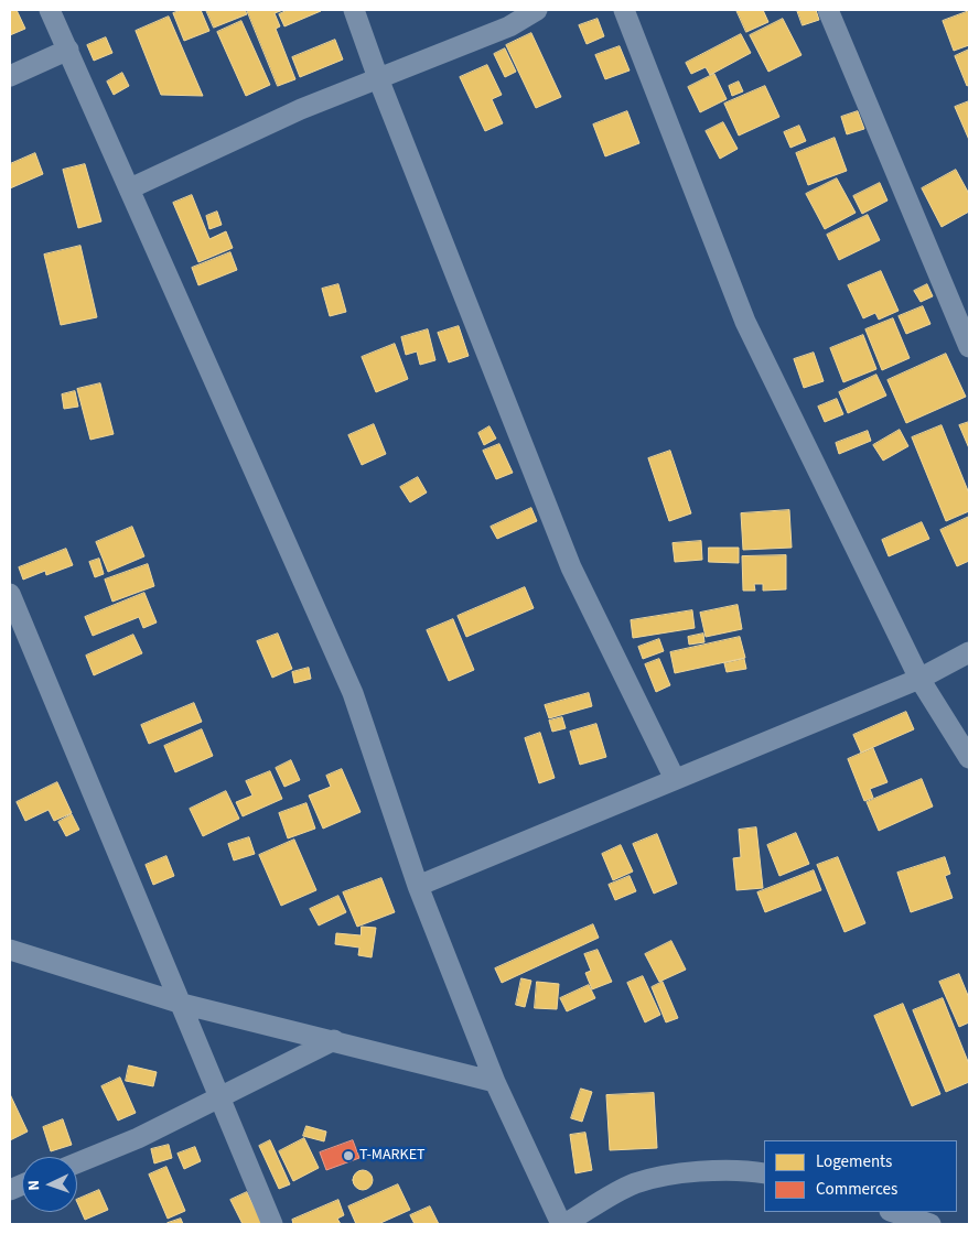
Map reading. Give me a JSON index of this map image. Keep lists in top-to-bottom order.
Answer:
{
  "places": ["T-MARKET"],
  "legend": ["Logements", "Commerces"],
  "north": "left"
}
